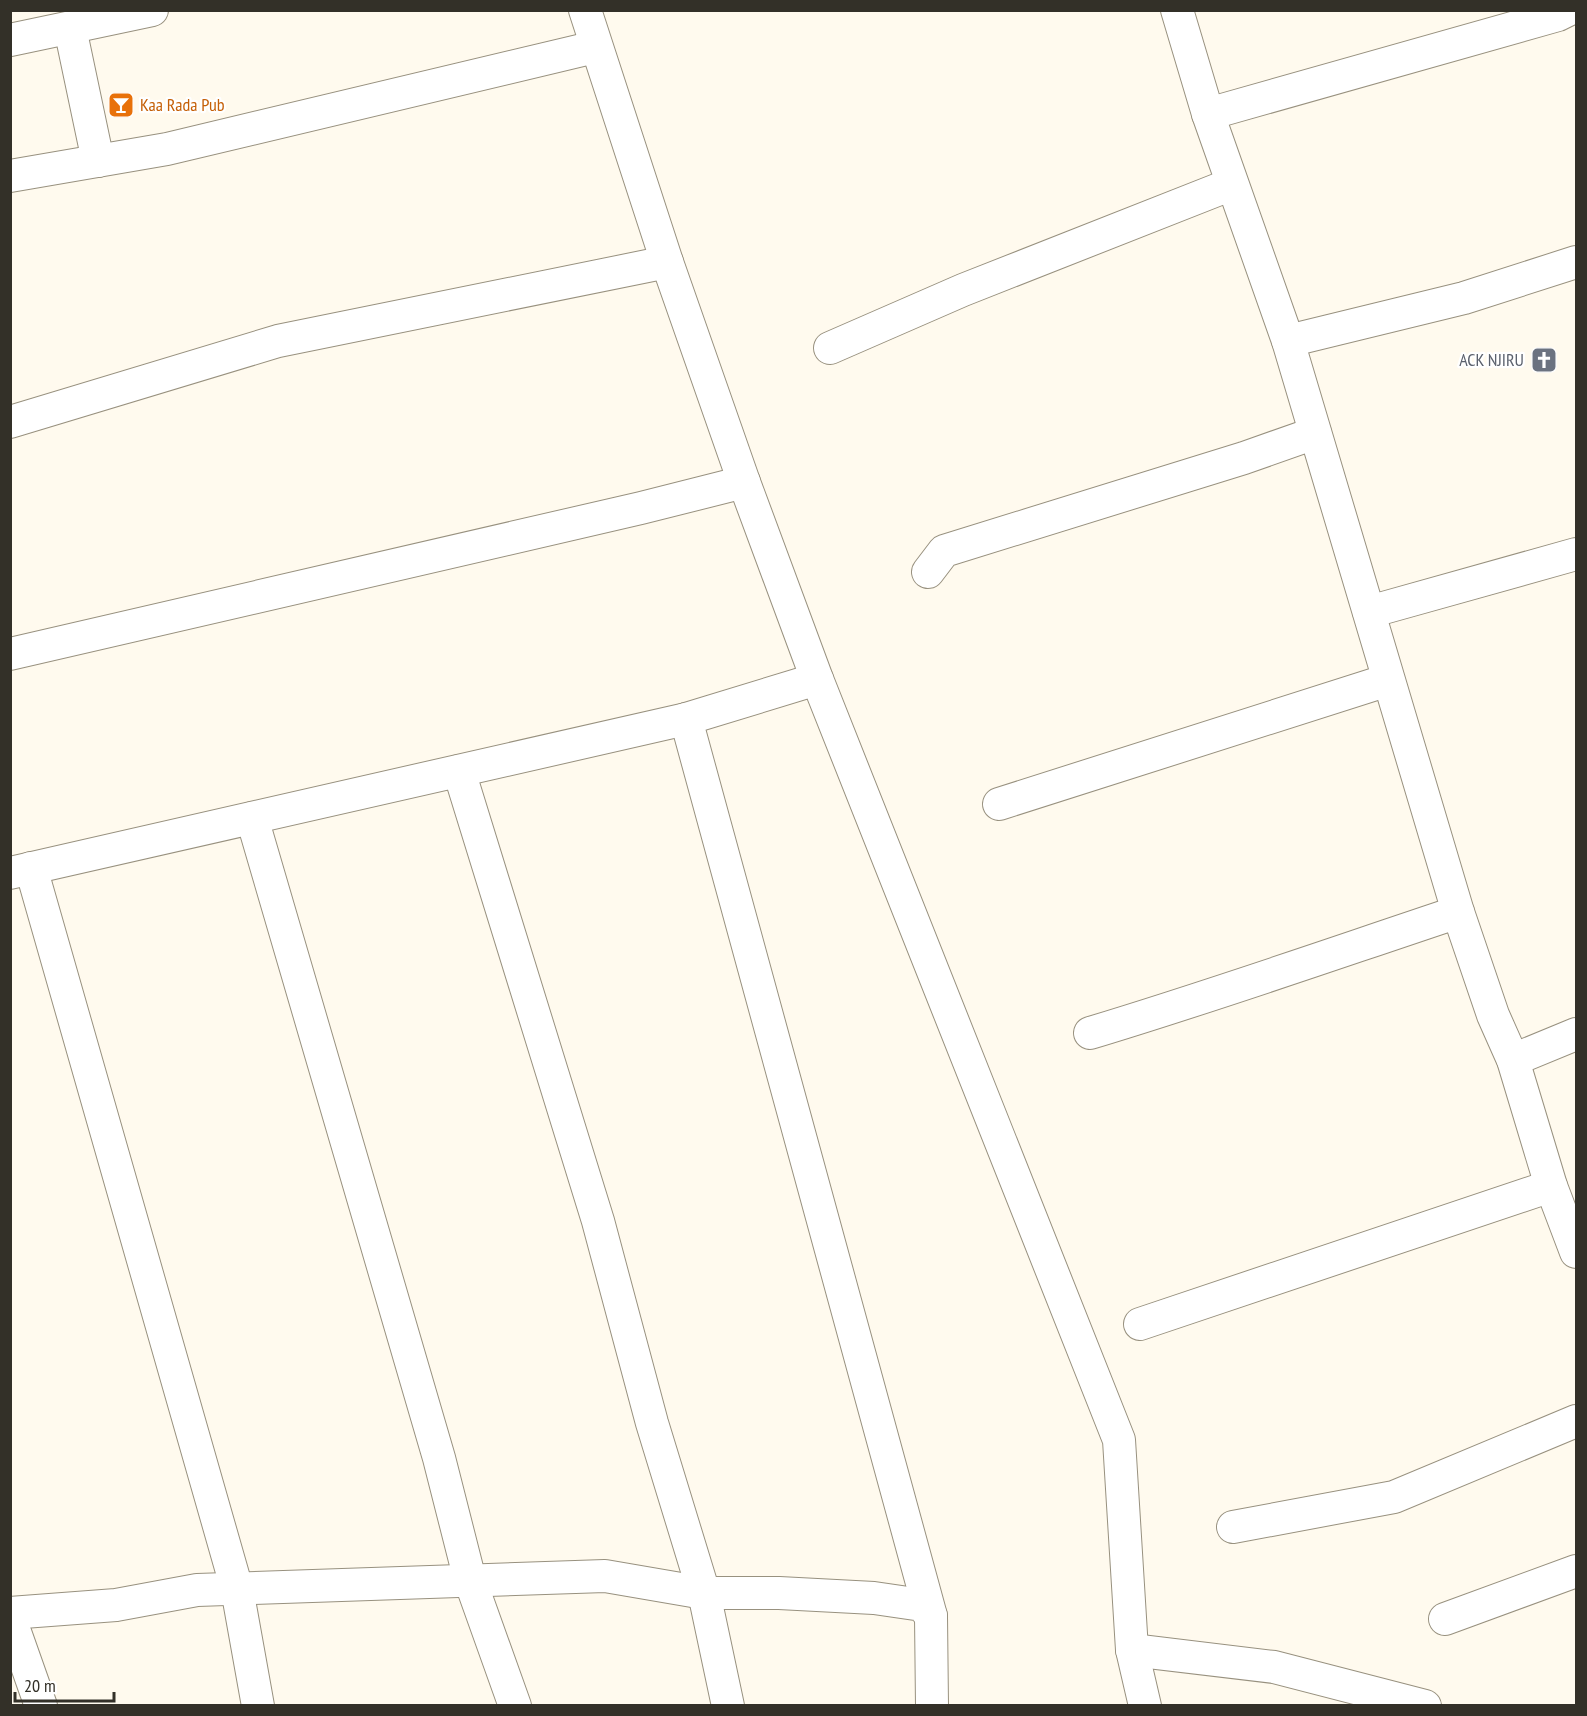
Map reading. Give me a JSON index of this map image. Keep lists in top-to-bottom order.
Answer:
{
  "places": {
    "bar": ["Kaa Rada Pub"],
    "church": ["ACK NJIRU"]
  },
  "scale_bar": "20 m"
}
